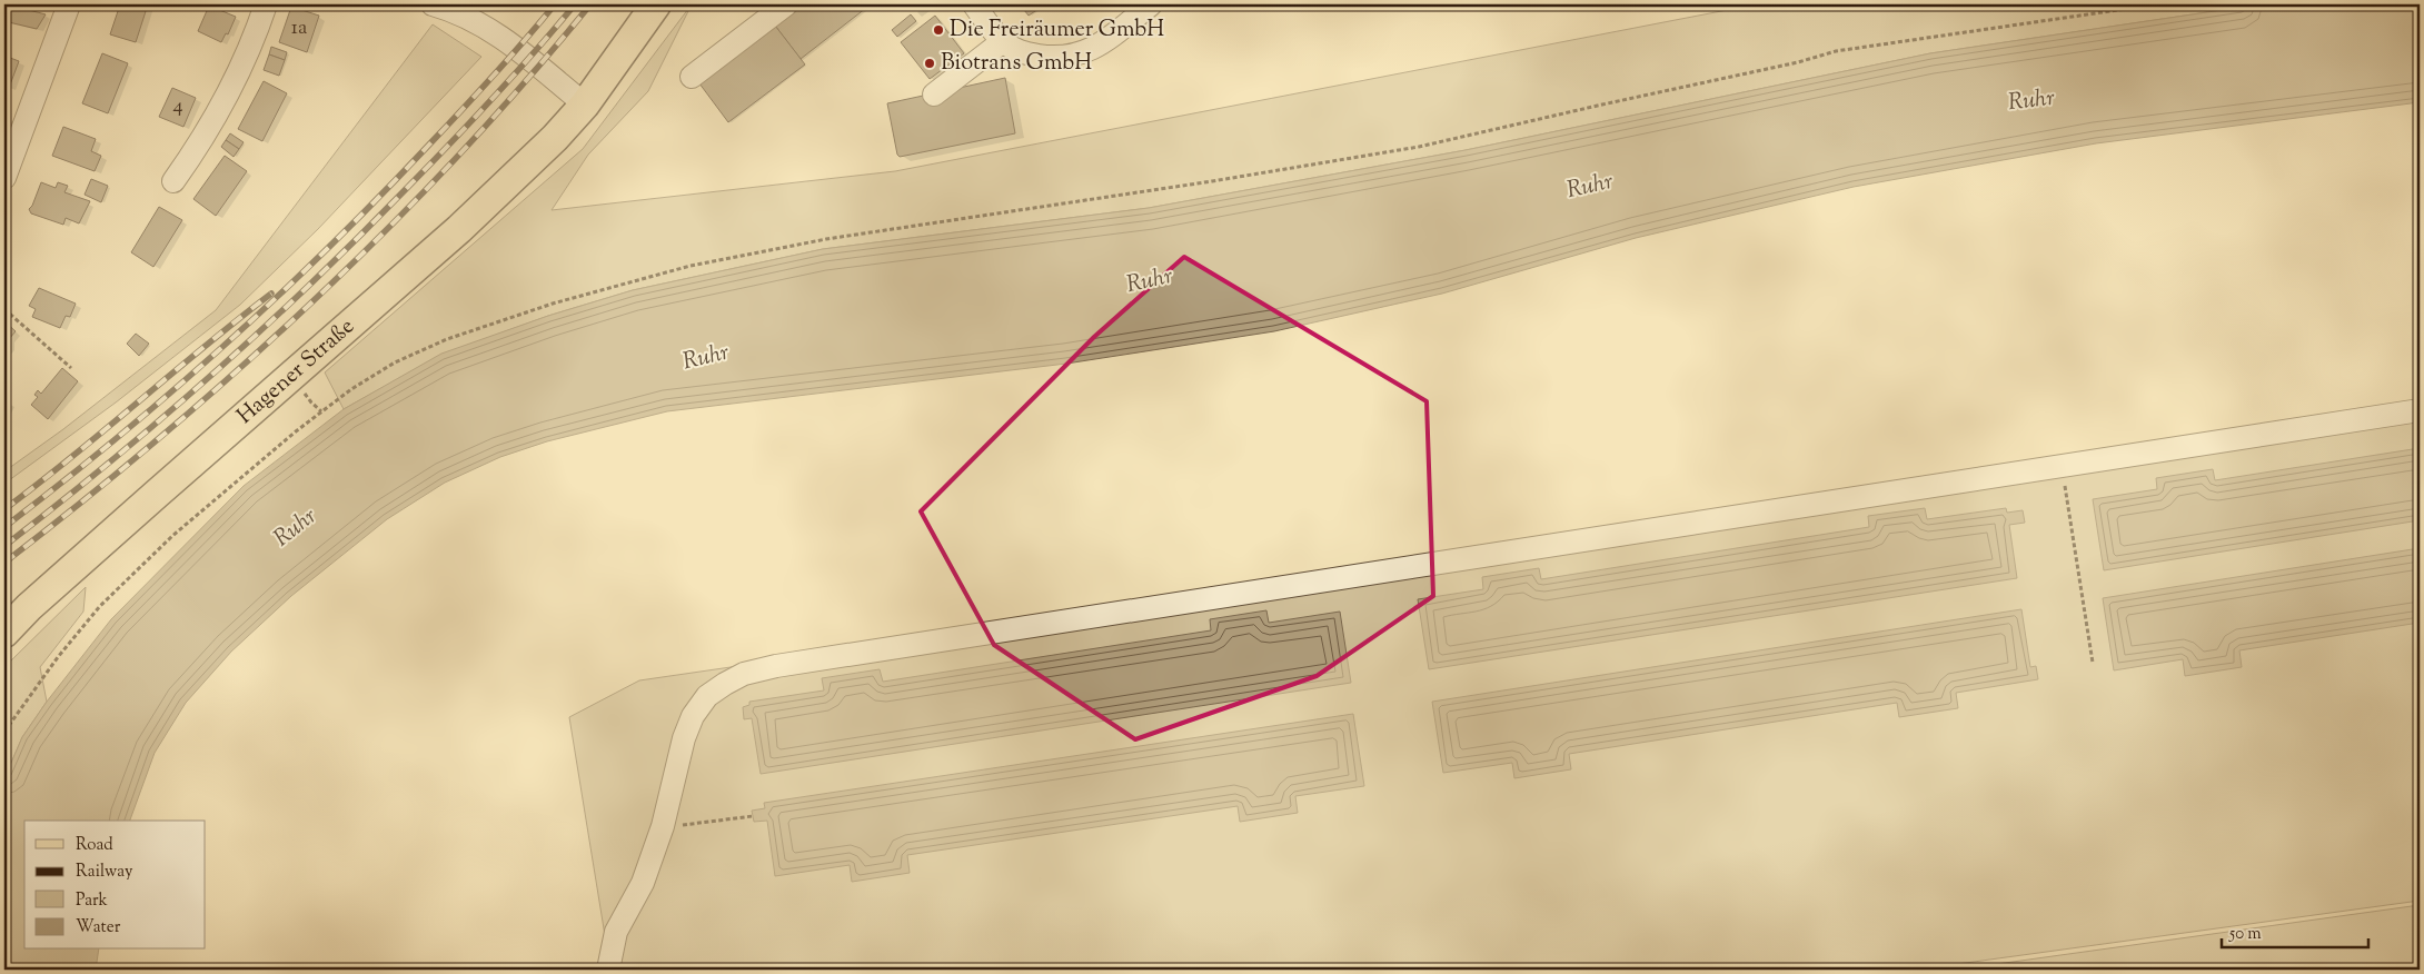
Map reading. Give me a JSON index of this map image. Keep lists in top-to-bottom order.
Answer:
{
  "streets": {
    "main road": ["Hagener Straße"]
  },
  "water": ["Ruhr"],
  "places": ["Die Freiräumer GmbH", "Biotrans GmbH"],
  "house_numbers": ["1a", "4"],
  "legend": [
    "Road",
    "Railway",
    "Park",
    "Water"
  ],
  "scale_bar": "50 m"
}
